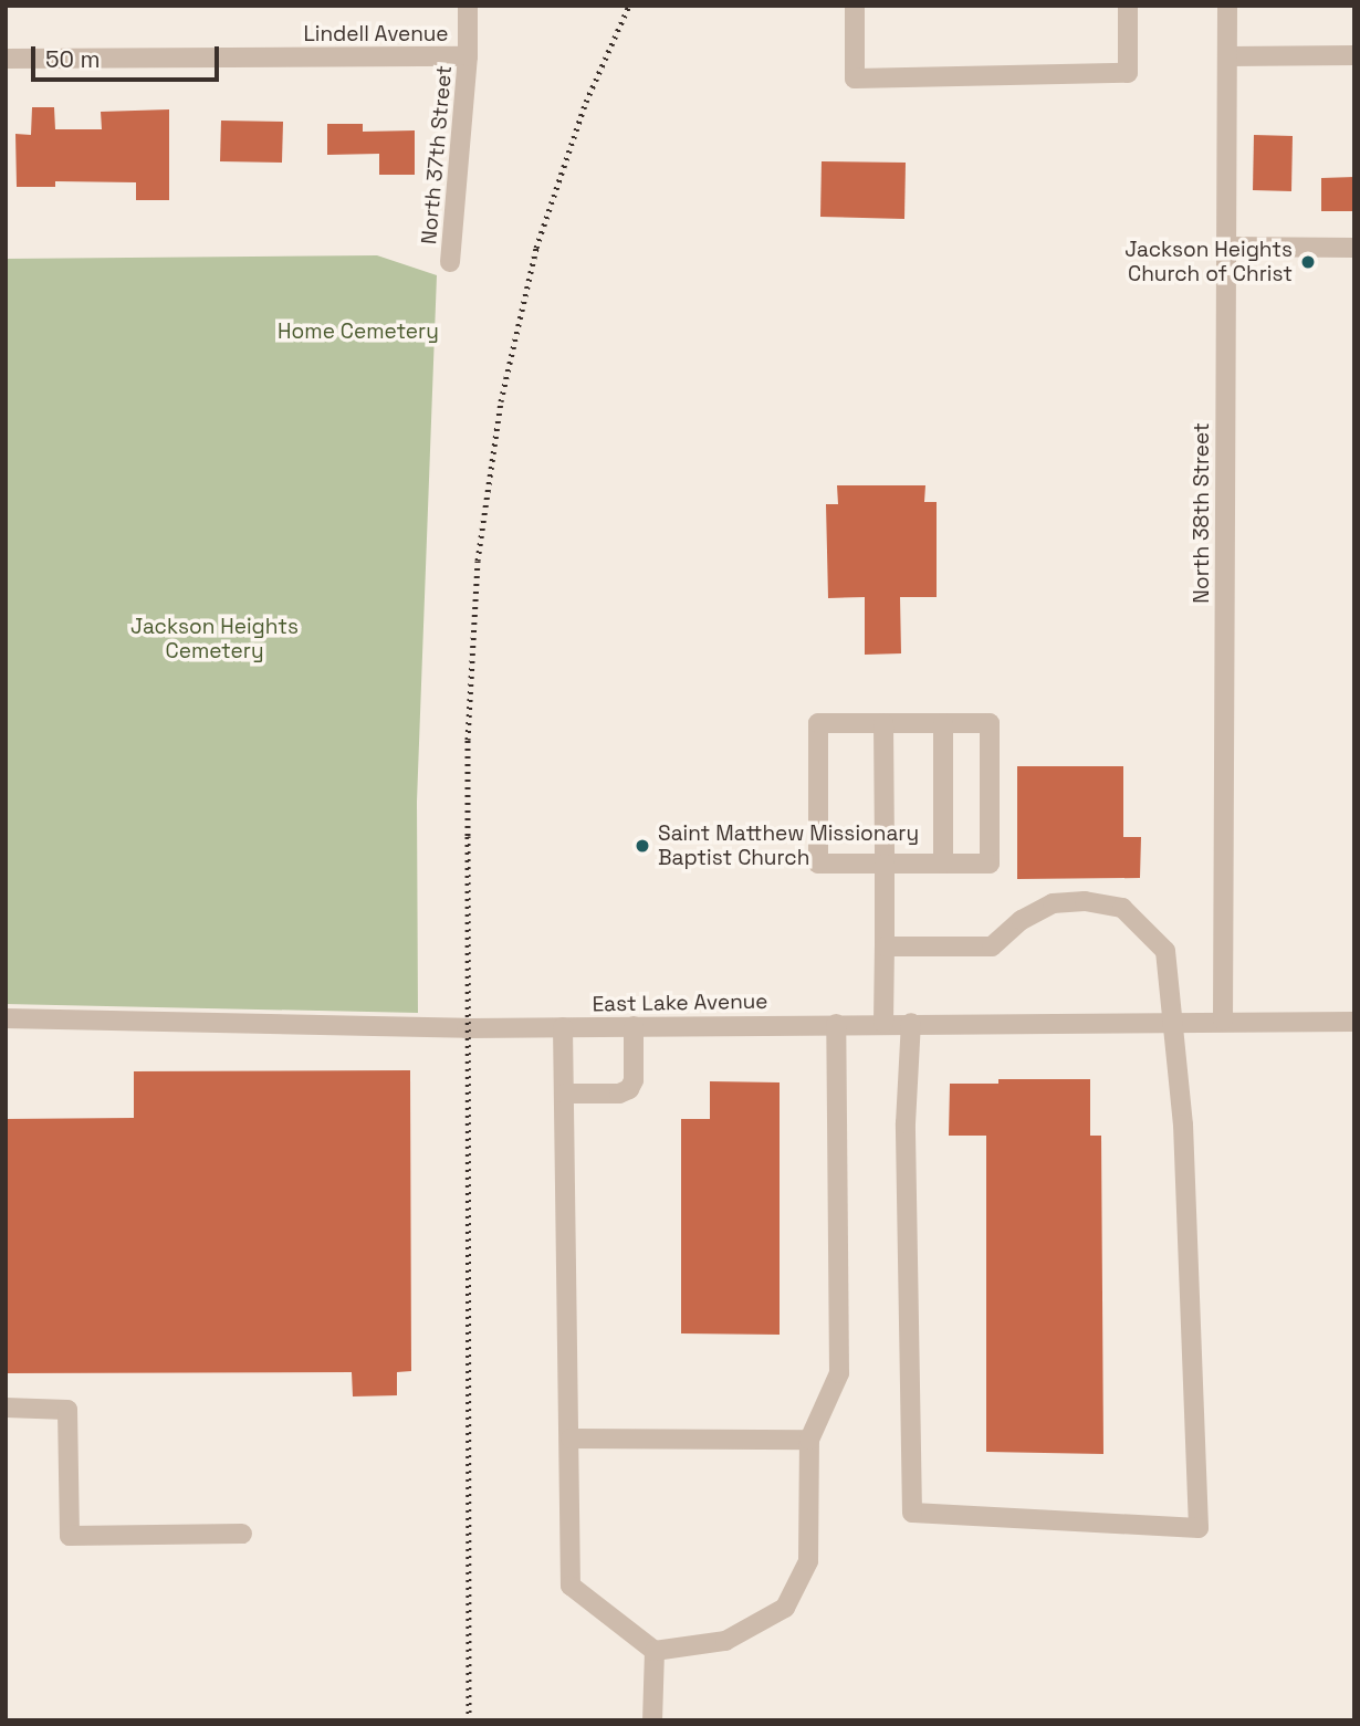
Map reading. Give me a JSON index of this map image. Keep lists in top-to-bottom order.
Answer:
{
  "streets": {
    "street": [
      "Lindell Avenue",
      "North 37th Street",
      "North 38th Street",
      "East Lake Avenue"
    ]
  },
  "crossings": [
    ["Lindell Avenue", "North 37th Street"],
    ["North 38th Street", "East Lake Avenue"]
  ],
  "parks": ["Home Cemetery", "Jackson Heights Cemetery"],
  "places": ["Jackson Heights Church of Christ", "Saint Matthew Missionary Baptist Church"],
  "scale_bar": "50 m"
}
